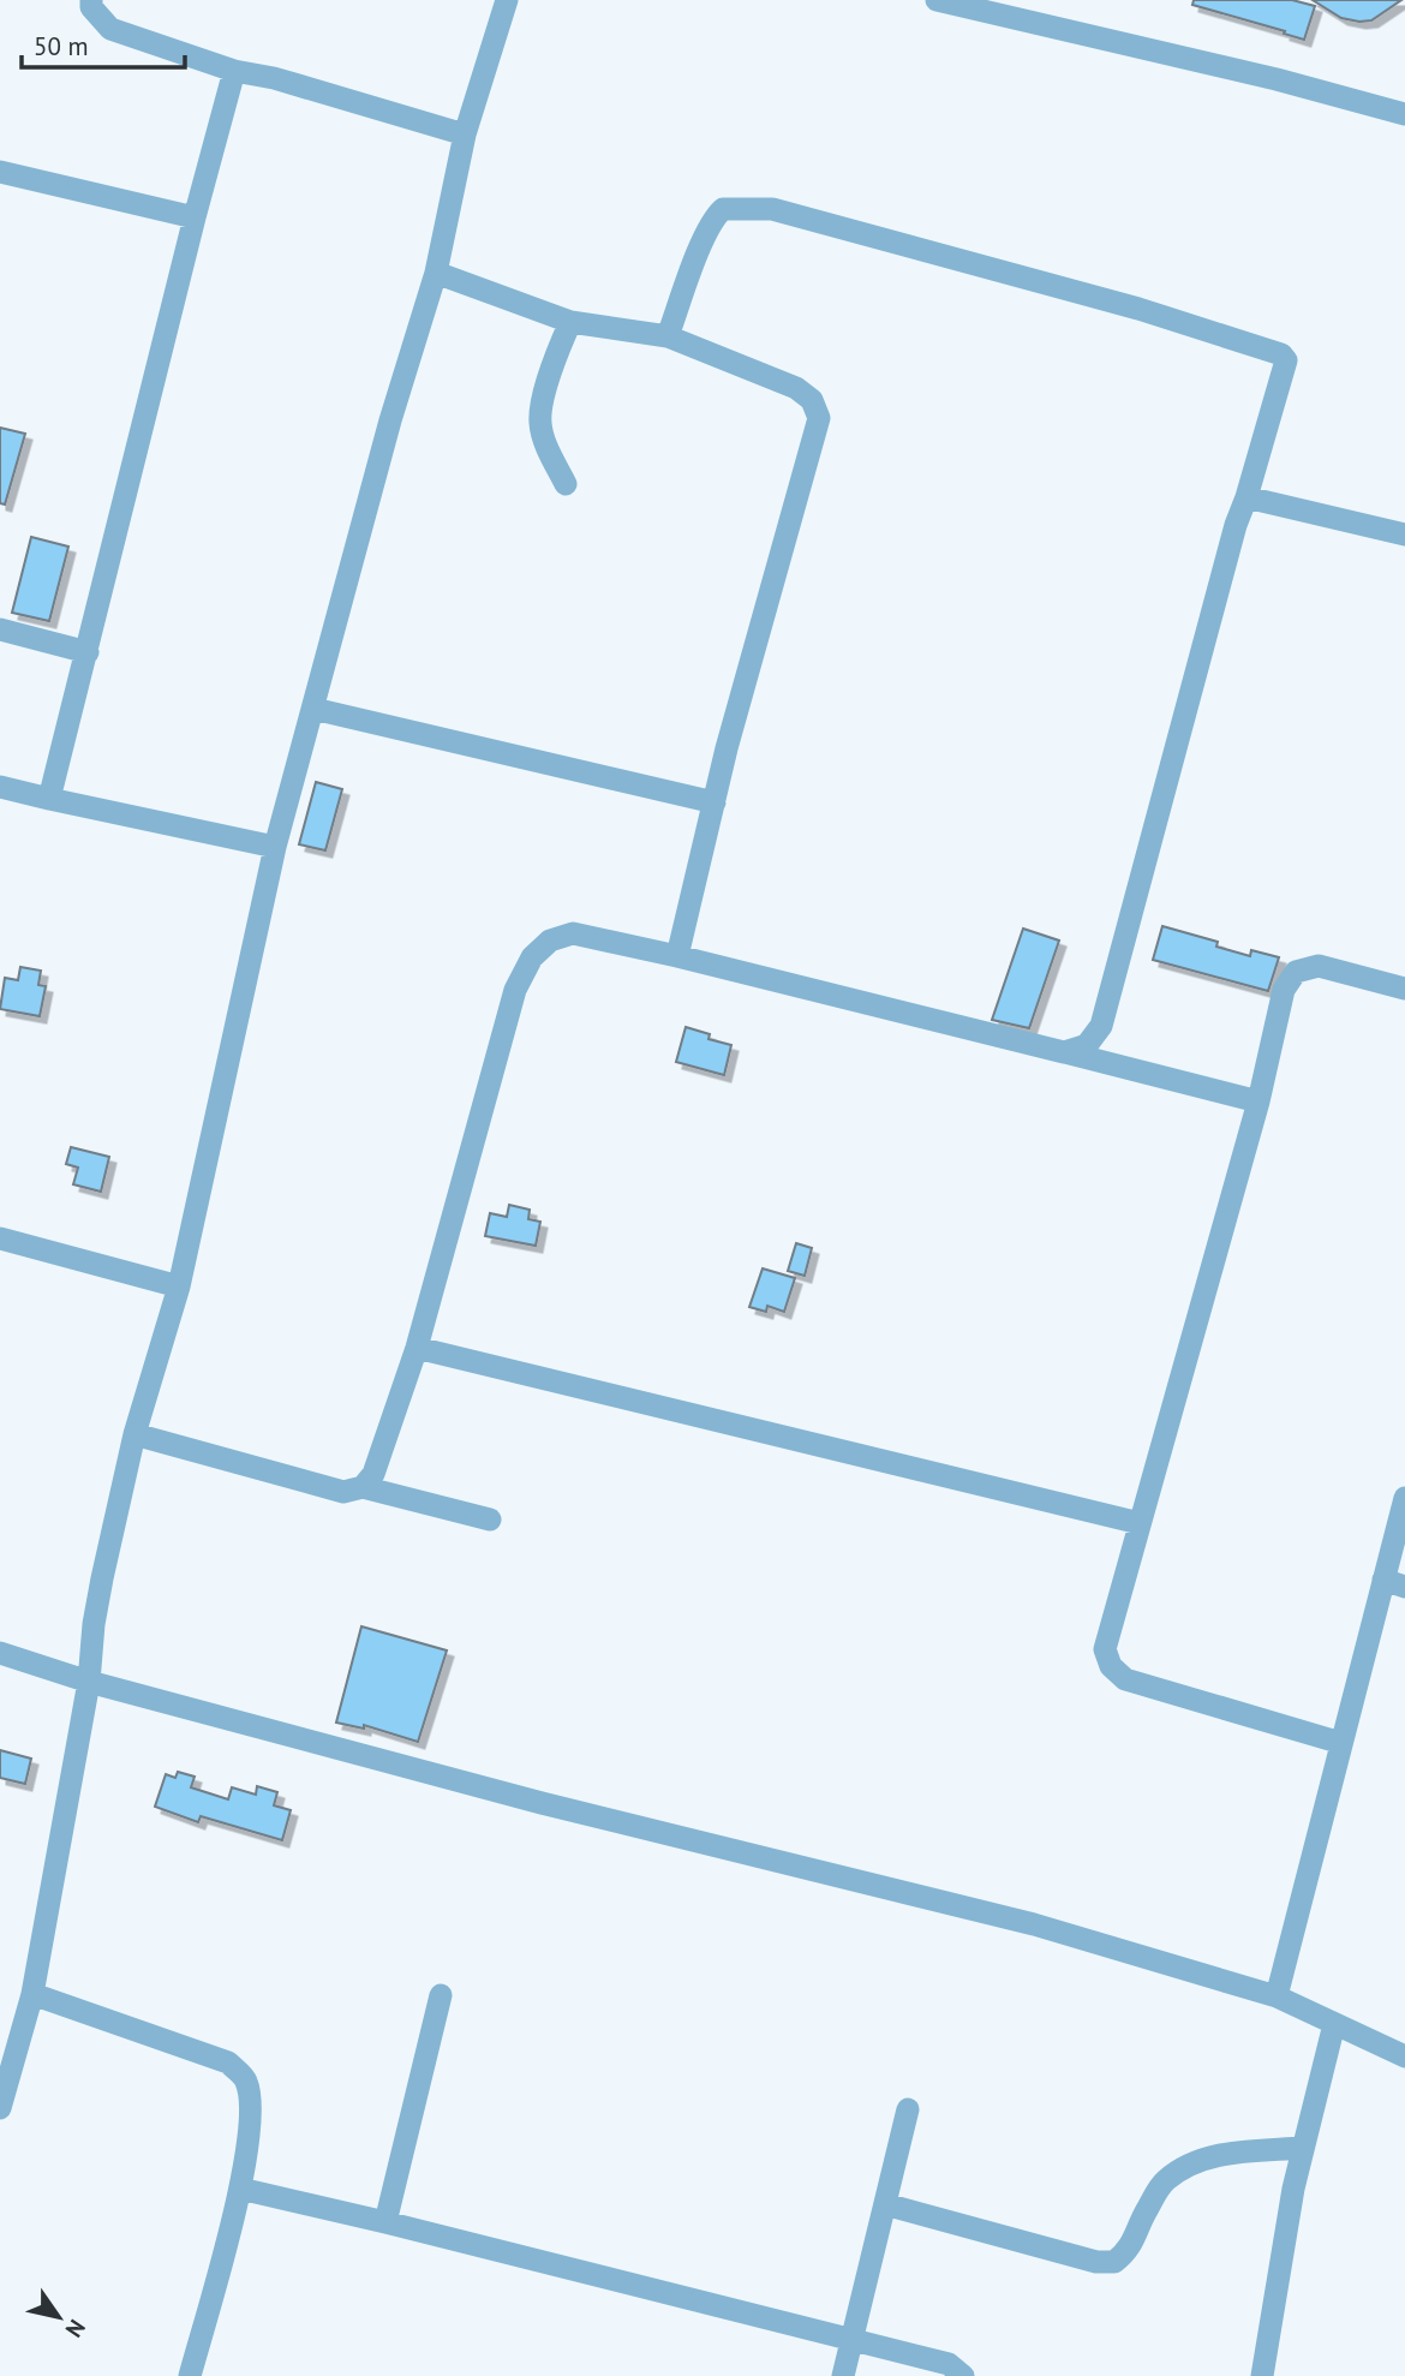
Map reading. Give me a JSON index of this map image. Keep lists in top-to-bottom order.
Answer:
{
  "scale_bar": "50 m",
  "north": "bottom right"
}
